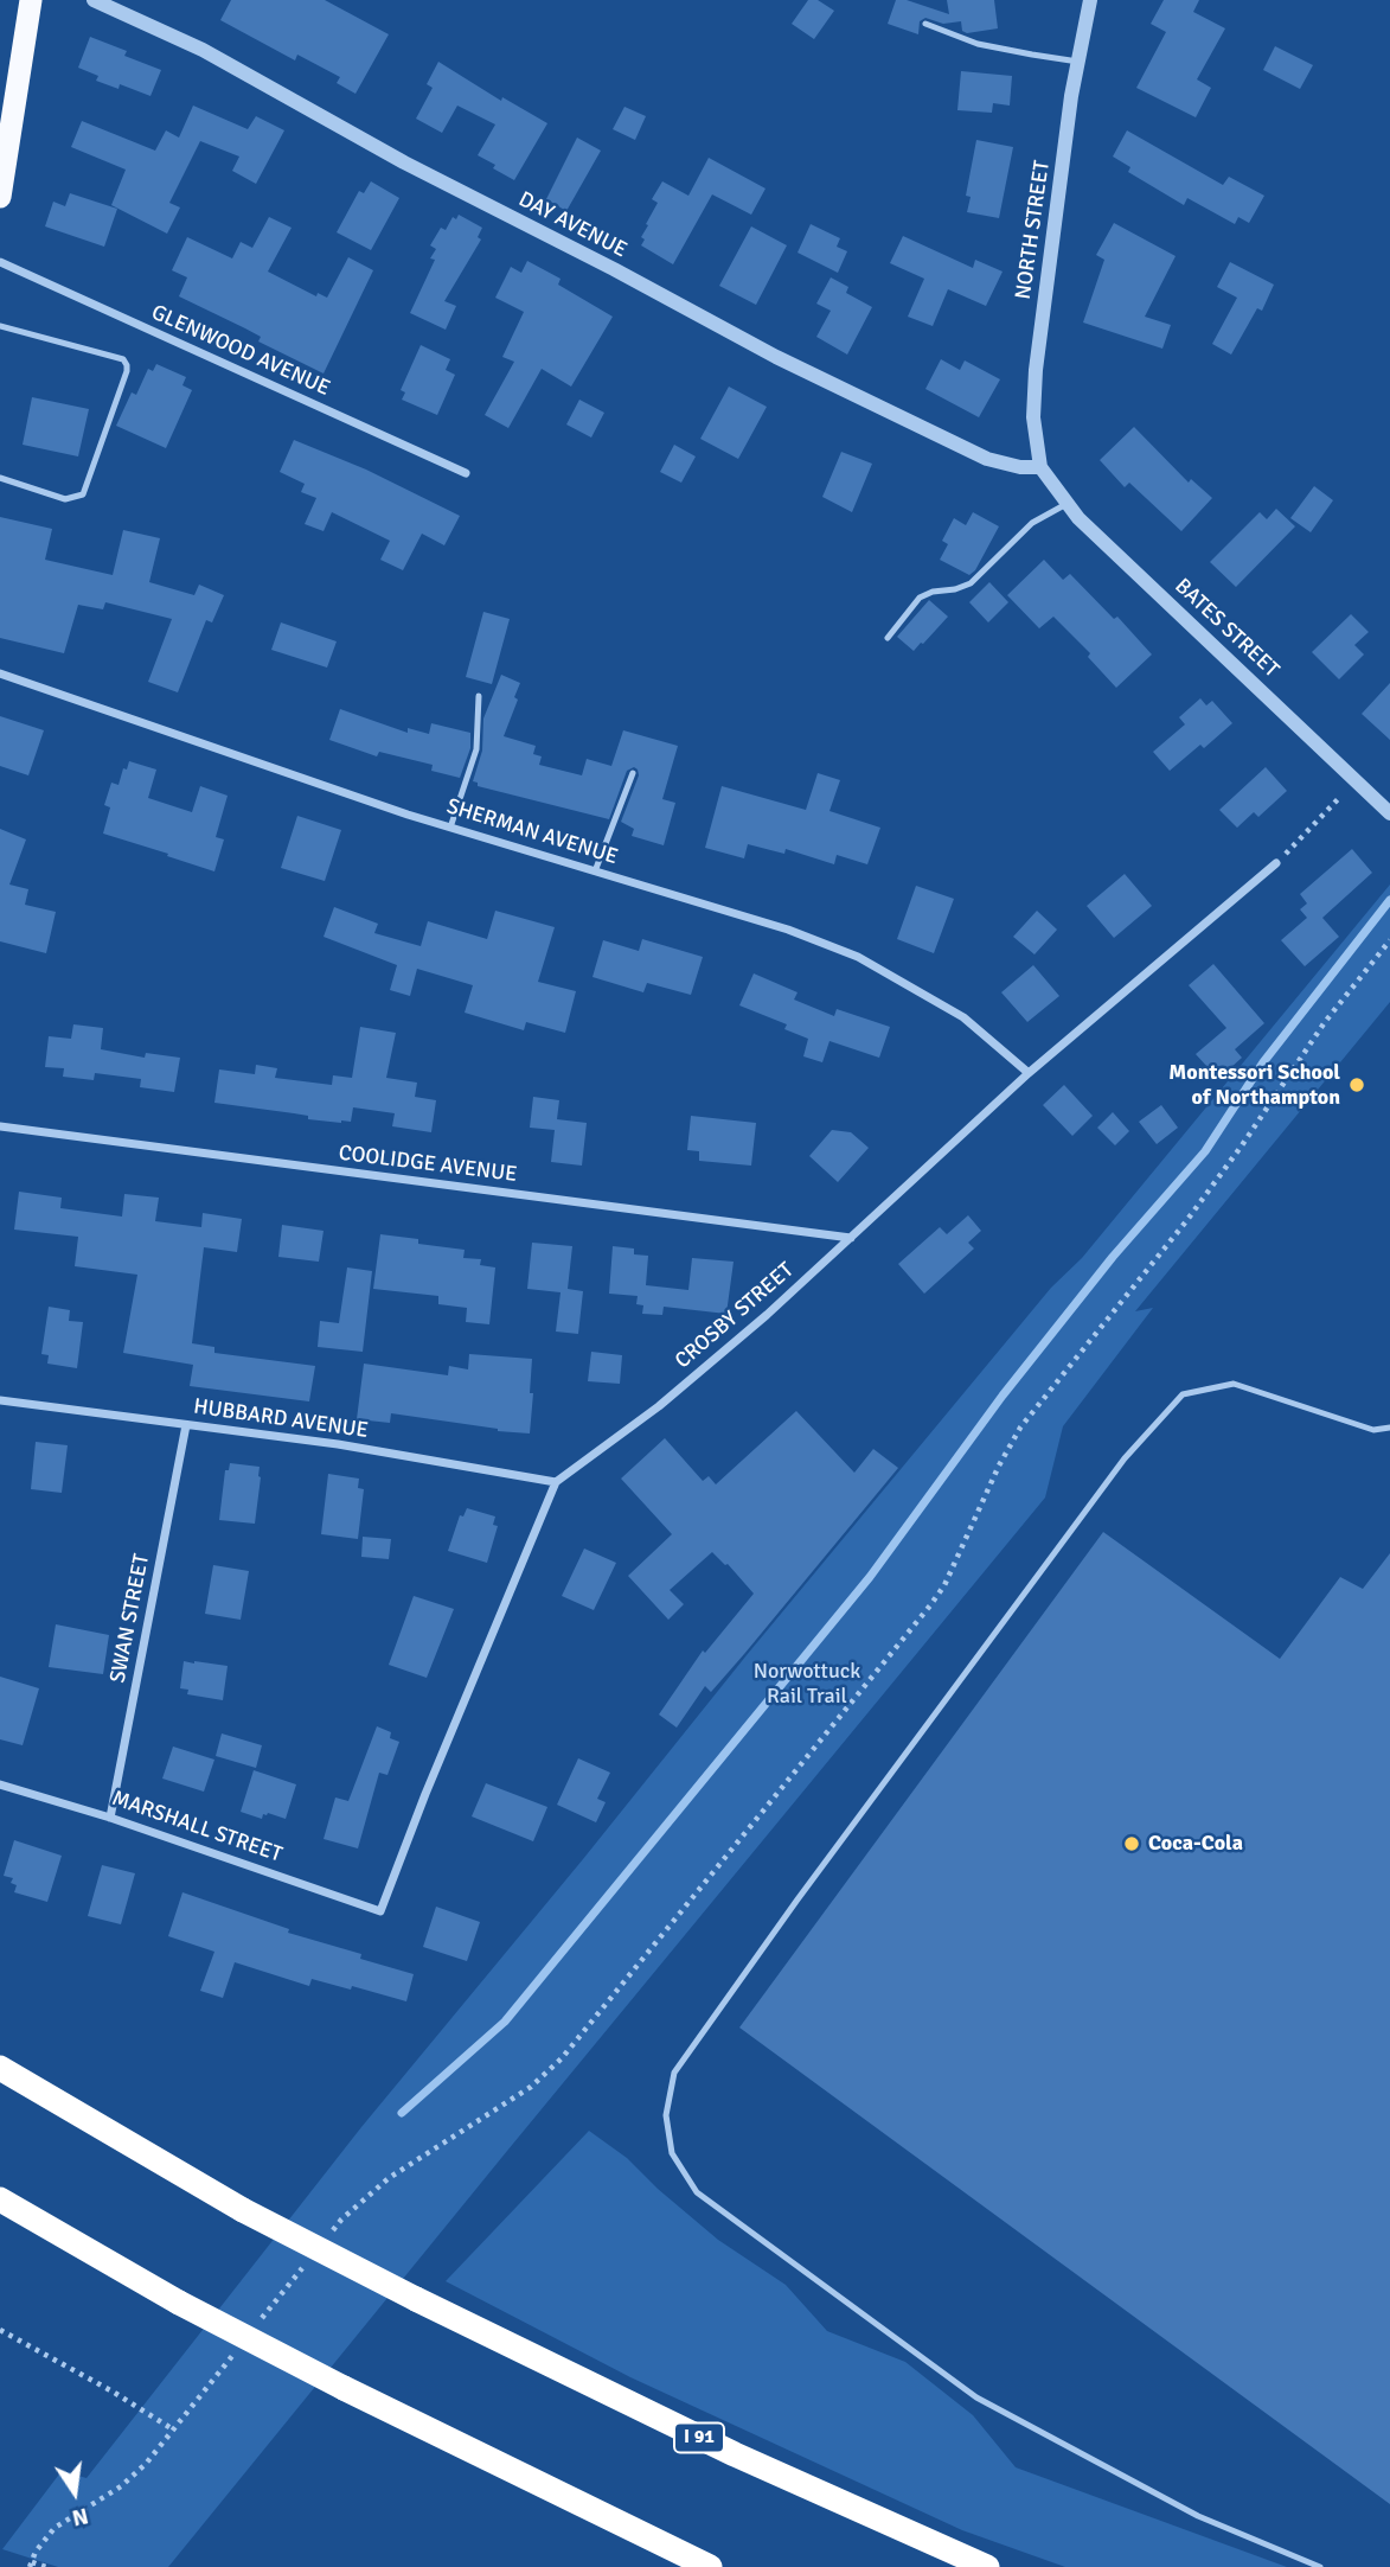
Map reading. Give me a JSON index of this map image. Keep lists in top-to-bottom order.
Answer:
{
  "streets": {
    "highway": ["I 91"],
    "street": [
      "DAY AVENUE",
      "NORTH STREET",
      "GLENWOOD AVENUE",
      "BATES STREET",
      "SHERMAN AVENUE",
      "COOLIDGE AVENUE",
      "CROSBY STREET",
      "HUBBARD AVENUE",
      "SWAN STREET",
      "MARSHALL STREET"
    ]
  },
  "crossings": [
    ["DAY AVENUE", "NORTH STREET"],
    ["DAY AVENUE", "BATES STREET"],
    ["NORTH STREET", "BATES STREET"],
    ["SHERMAN AVENUE", "CROSBY STREET"],
    ["COOLIDGE AVENUE", "CROSBY STREET"],
    ["CROSBY STREET", "HUBBARD AVENUE"],
    ["CROSBY STREET", "MARSHALL STREET"],
    ["HUBBARD AVENUE", "SWAN STREET"],
    ["HUBBARD AVENUE", "MARSHALL STREET"],
    ["SWAN STREET", "MARSHALL STREET"]
  ],
  "parks": ["Norwottuck Rail Trail"],
  "places": ["Montessori School of Northampton", "Coca-Cola"],
  "north": "bottom"
}
